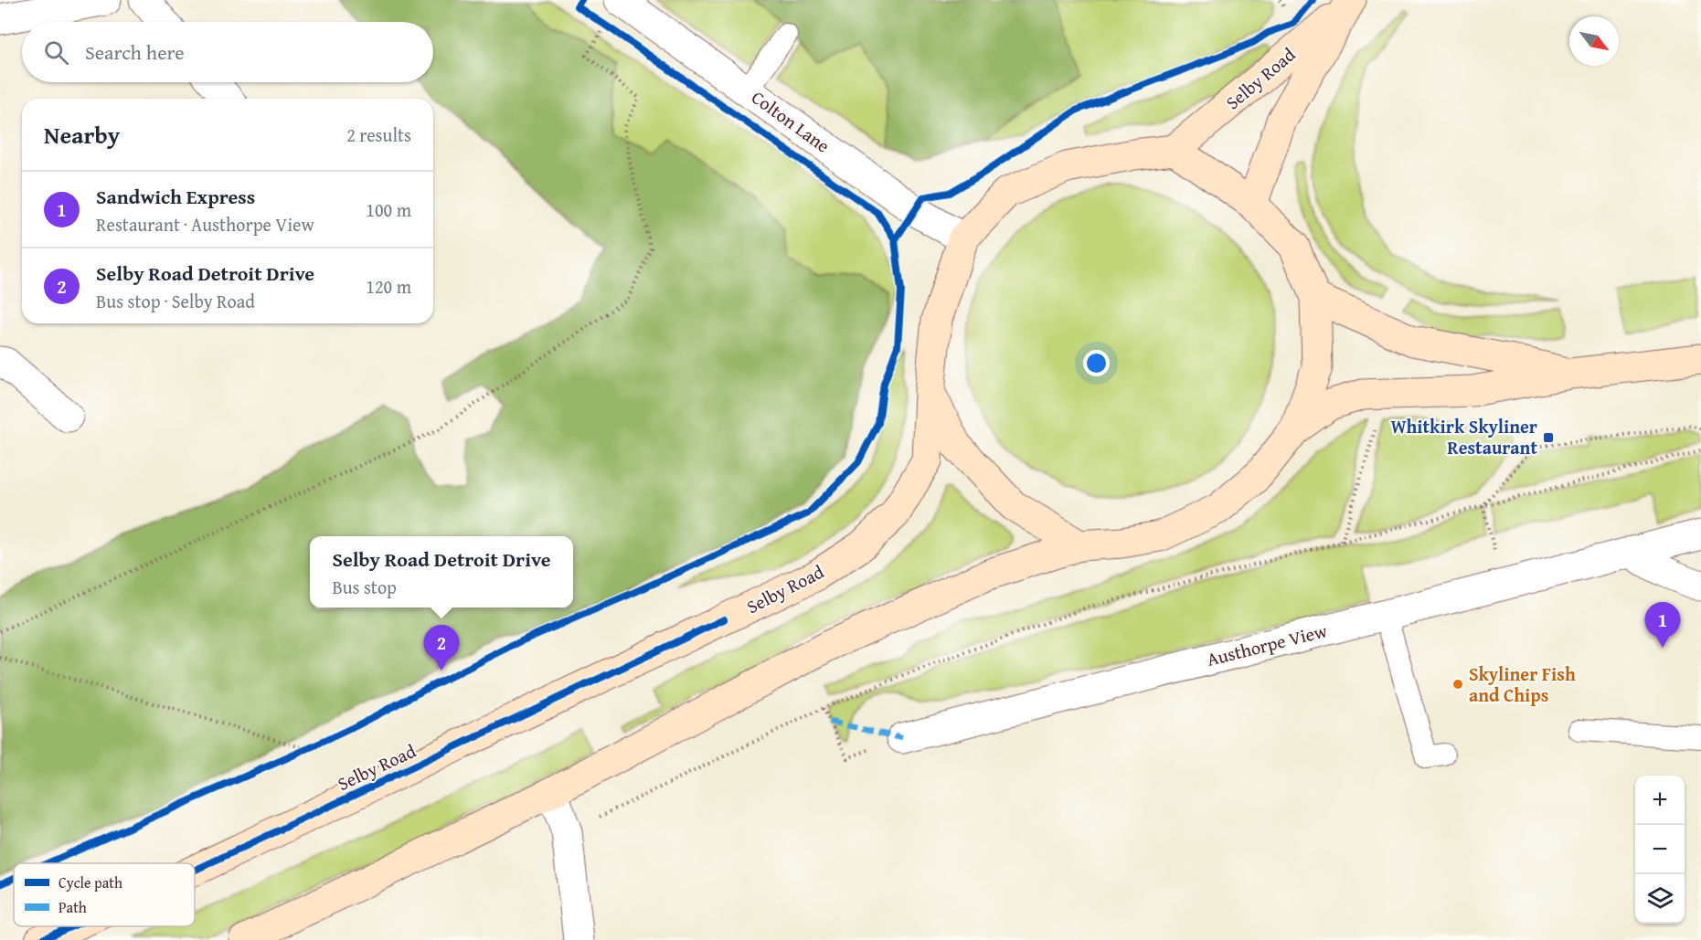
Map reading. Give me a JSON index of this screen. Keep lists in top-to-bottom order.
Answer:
{
  "streets": {
    "main road": ["Selby Road"],
    "street": ["Colton Lane", "Austhorpe View"]
  },
  "crossings": [
    ["Selby Road", "Colton Lane"]
  ],
  "places": {
    "transit": ["Whitkirk Skyliner Restaurant"],
    "other": ["Skyliner Fish and Chips"]
  },
  "legend": ["Cycle path", "Path"],
  "north": "bottom right",
  "page": {
    "search": "Search here",
    "heading": ["Nearby", "2 results"],
    "list": [
      {
        "mark": "1",
        "name": "Sandwich Express",
        "note": "Restaurant · Austhorpe View",
        "value": "100 m"
      },
      {
        "mark": "2",
        "name": "Selby Road Detroit Drive",
        "note": "Bus stop · Selby Road",
        "value": "120 m"
      }
    ],
    "popup": ["Selby Road Detroit Drive", "Bus stop"],
    "pins": ["1", "2"],
    "map_buttons": ["+", "−"]
  }
}
